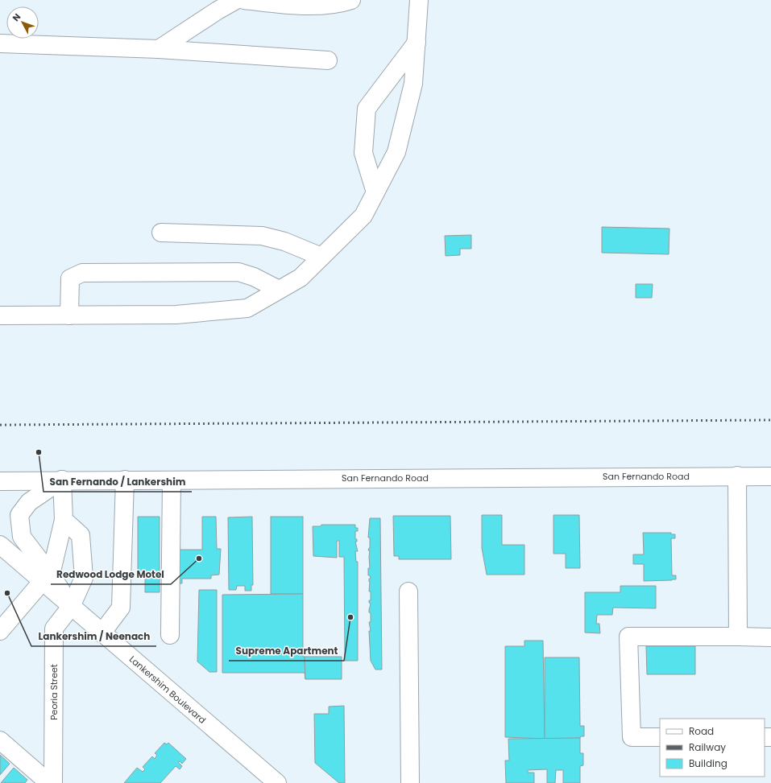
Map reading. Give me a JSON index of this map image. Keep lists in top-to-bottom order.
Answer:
{
  "streets": {
    "main road": ["San Fernando Road", "Lankershim Boulevard", "Peoria Street"]
  },
  "crossings": [
    ["Lankershim Boulevard", "Peoria Street"]
  ],
  "places": [
    "San Fernando / Lankershim",
    "Redwood Lodge Motel",
    "Lankershim / Neenach",
    "Supreme Apartment"
  ],
  "legend": ["Road", "Railway", "Building"],
  "north": "top left"
}
